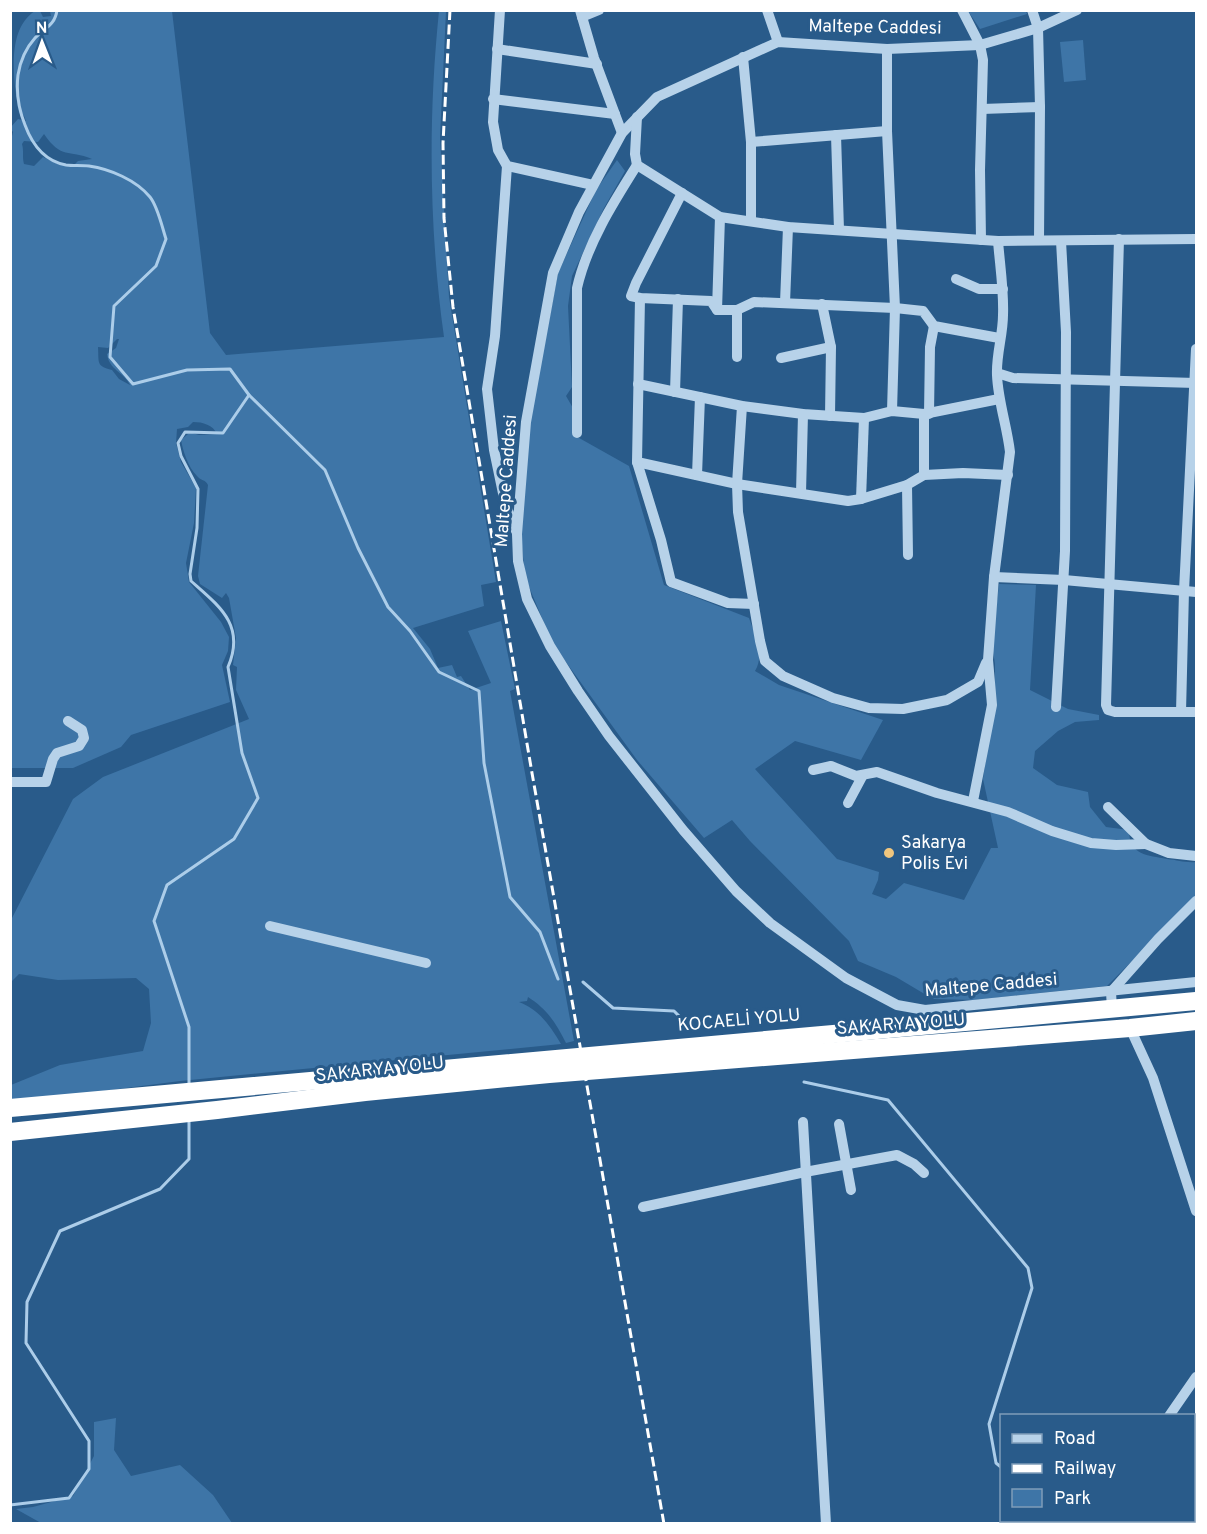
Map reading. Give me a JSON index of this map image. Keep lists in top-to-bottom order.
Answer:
{
  "streets": {
    "highway": ["KOCAELİ YOLU", "SAKARYA YOLU"],
    "street": ["Maltepe Caddesi"]
  },
  "crossings": [
    ["Maltepe Caddesi", "KOCAELİ YOLU"],
    ["KOCAELİ YOLU", "SAKARYA YOLU"]
  ],
  "places": ["Sakarya Polis Evi"],
  "legend": ["Road", "Railway", "Park"],
  "north": "top"
}
